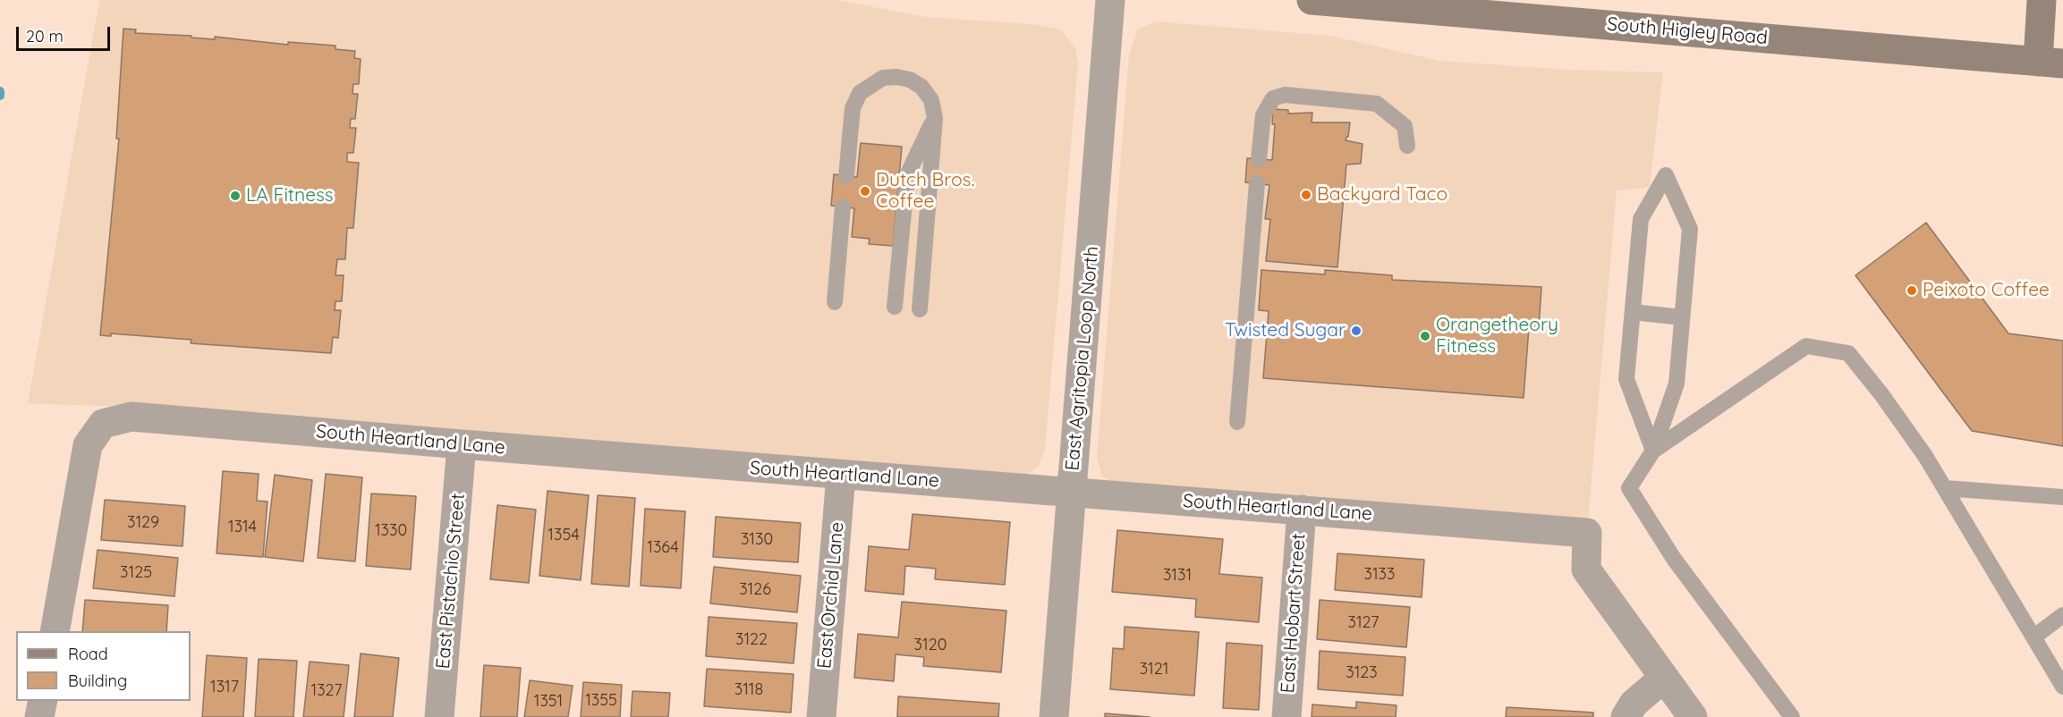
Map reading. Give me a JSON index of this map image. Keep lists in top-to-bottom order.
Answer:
{
  "streets": {
    "main road": ["South Higley Road"],
    "street": [
      "East Agritopia Loop North",
      "South Heartland Lane",
      "East Pistachio Street",
      "East Orchid Lane",
      "East Hobart Street"
    ]
  },
  "crossings": [
    ["East Agritopia Loop North", "South Heartland Lane"],
    ["South Heartland Lane", "East Pistachio Street"],
    ["South Heartland Lane", "East Orchid Lane"],
    ["South Heartland Lane", "East Hobart Street"]
  ],
  "places": [
    "Dutch Bros. Coffee",
    "Backyard Taco",
    "LA Fitness",
    "Peixoto Coffee",
    "Twisted Sugar",
    "Orangetheory Fitness"
  ],
  "house_numbers": [
    "3129",
    "1314",
    "1330",
    "1354",
    "3130",
    "1364",
    "3125",
    "3133",
    "3131",
    "3126",
    "3127",
    "3122",
    "3120",
    "3121",
    "3123",
    "1317",
    "3118",
    "1327",
    "1355",
    "1351"
  ],
  "legend": ["Road", "Building"],
  "scale_bar": "20 m"
}
